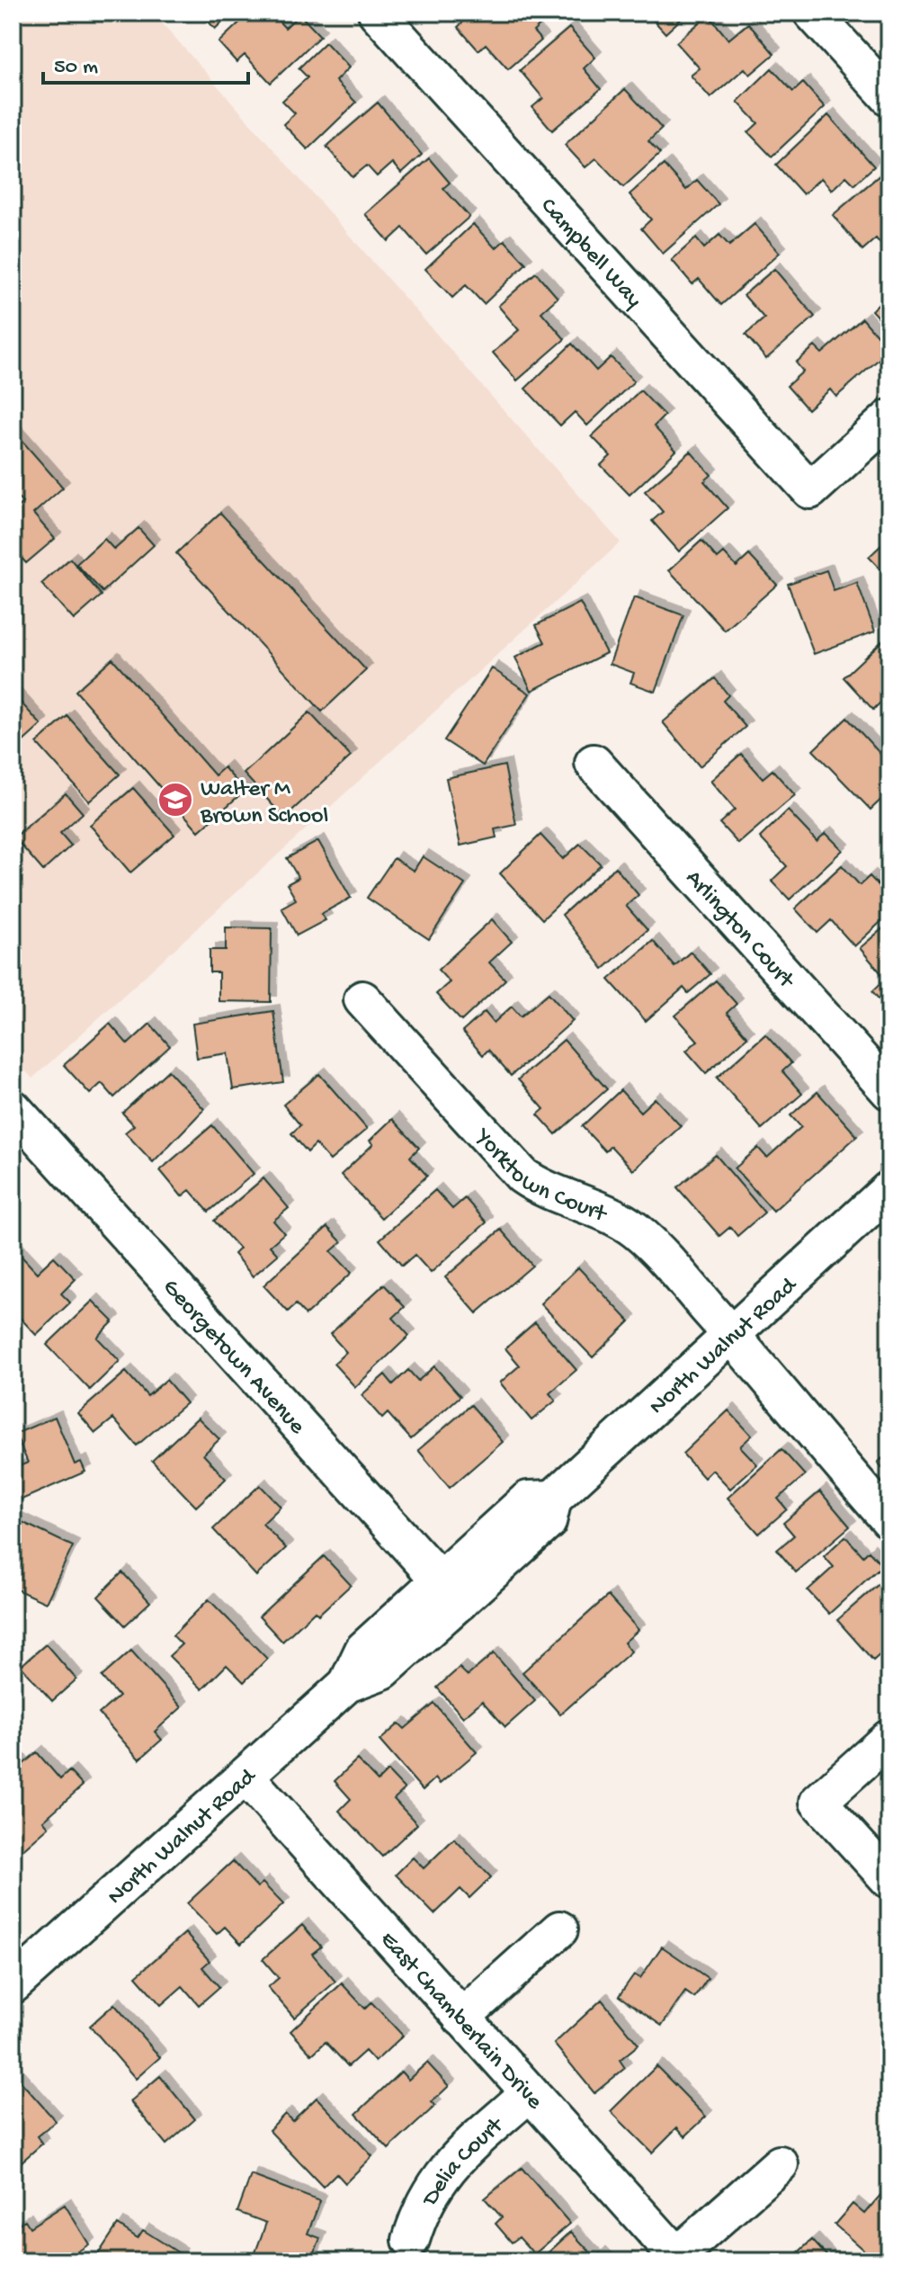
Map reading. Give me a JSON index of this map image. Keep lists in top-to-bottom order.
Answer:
{
  "streets": {
    "street": [
      "Campbell Way",
      "Arlington Court",
      "Yorktown Court",
      "North Walnut Road",
      "Georgetown Avenue",
      "East Chamberlain Drive",
      "Delia Court"
    ]
  },
  "crossings": [
    ["Yorktown Court", "North Walnut Road"],
    ["North Walnut Road", "Georgetown Avenue"],
    ["North Walnut Road", "East Chamberlain Drive"],
    ["East Chamberlain Drive", "Delia Court"]
  ],
  "places": {
    "school or university": ["Walter M Brown School"]
  },
  "scale_bar": "50 m"
}
